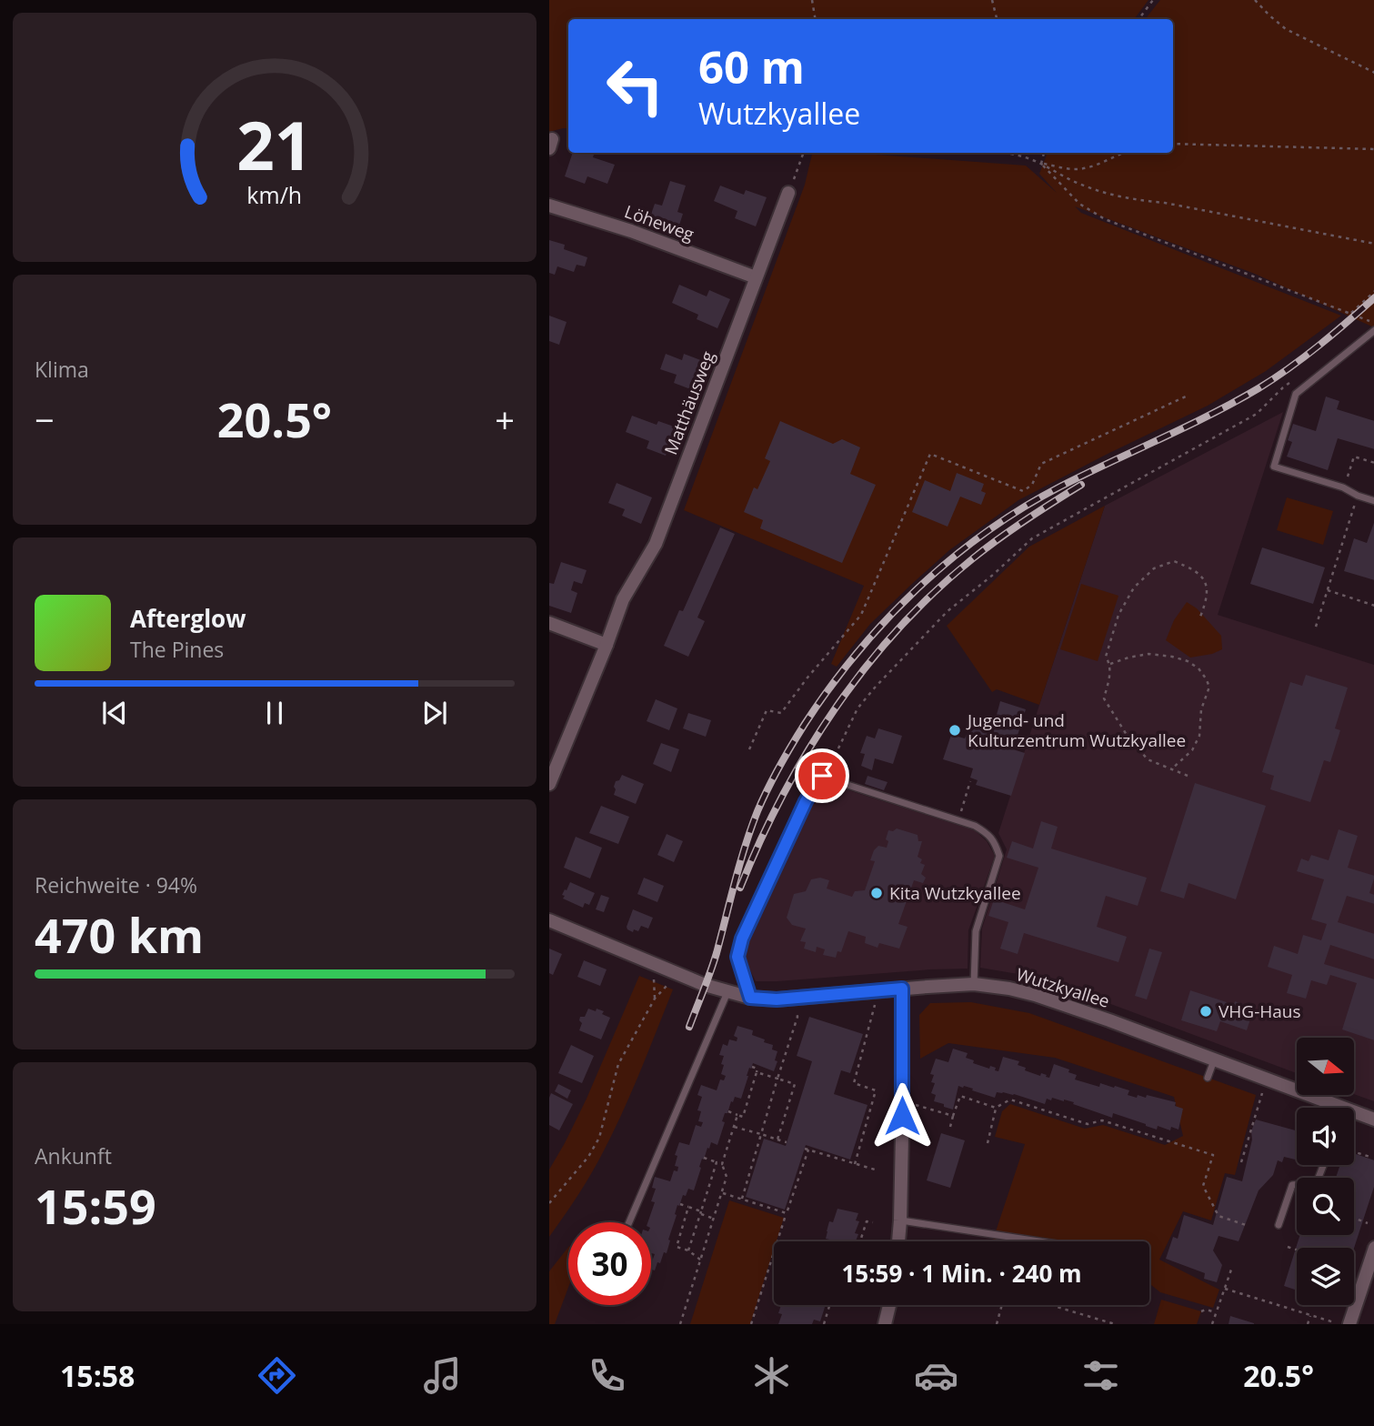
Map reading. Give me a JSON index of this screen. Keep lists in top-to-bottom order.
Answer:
{
  "streets": {
    "street": ["Löheweg", "Matthäusweg", "Wutzkyallee"]
  },
  "crossings": [
    ["Löheweg", "Matthäusweg"]
  ],
  "places": ["Jugend- und Kulturzentrum Wutzkyallee", "Kita Wutzkyallee", "VHG-Haus"],
  "north": "right",
  "page": {
    "turn": ["60 m", "Wutzkyallee"],
    "tile": [
      "Klima",
      ["Reichweite · 94%", "470 km"],
      ["Ankunft", "15:59"]
    ],
    "heat": ["−", "20.5°", "+"],
    "song": ["Afterglow", "The Pines"],
    "limit": "30",
    "trip": "15:59 · 1 Min. · 240 m",
    "tabs": ["15:58", "20.5°"],
    "gauge": ["21", "km/h"]
  }
}
